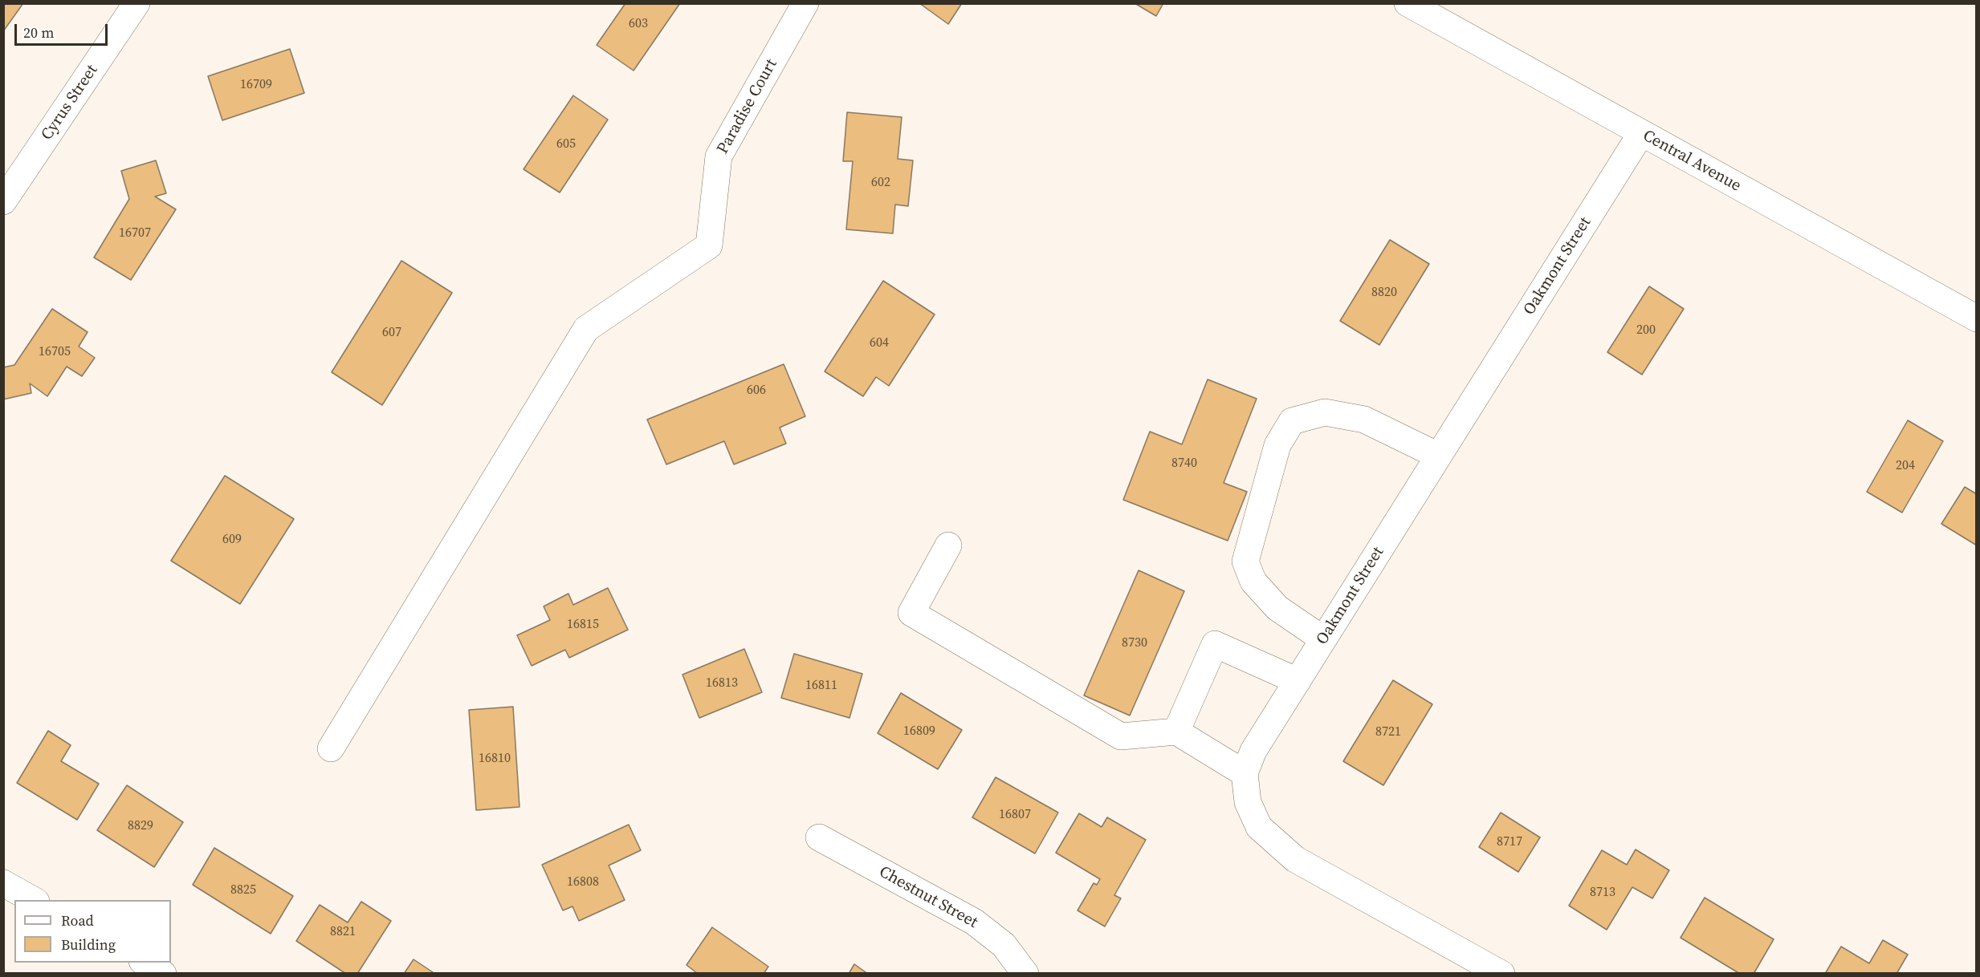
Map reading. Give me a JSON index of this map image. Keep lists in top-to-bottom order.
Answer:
{
  "streets": {
    "street": [
      "Cyrus Street",
      "Paradise Court",
      "Central Avenue",
      "Oakmont Street",
      "Chestnut Street"
    ]
  },
  "crossings": [
    ["Central Avenue", "Oakmont Street"]
  ],
  "house_numbers": [
    "603",
    "16709",
    "605",
    "602",
    "16707",
    "8820",
    "200",
    "607",
    "604",
    "16705",
    "606",
    "8740",
    "204",
    "609",
    "16815",
    "8730",
    "16813",
    "16811",
    "16809",
    "8721",
    "16810",
    "16807",
    "8829",
    "8717",
    "16808",
    "8825",
    "8713",
    "8821"
  ],
  "legend": ["Road", "Building"],
  "scale_bar": "20 m"
}
